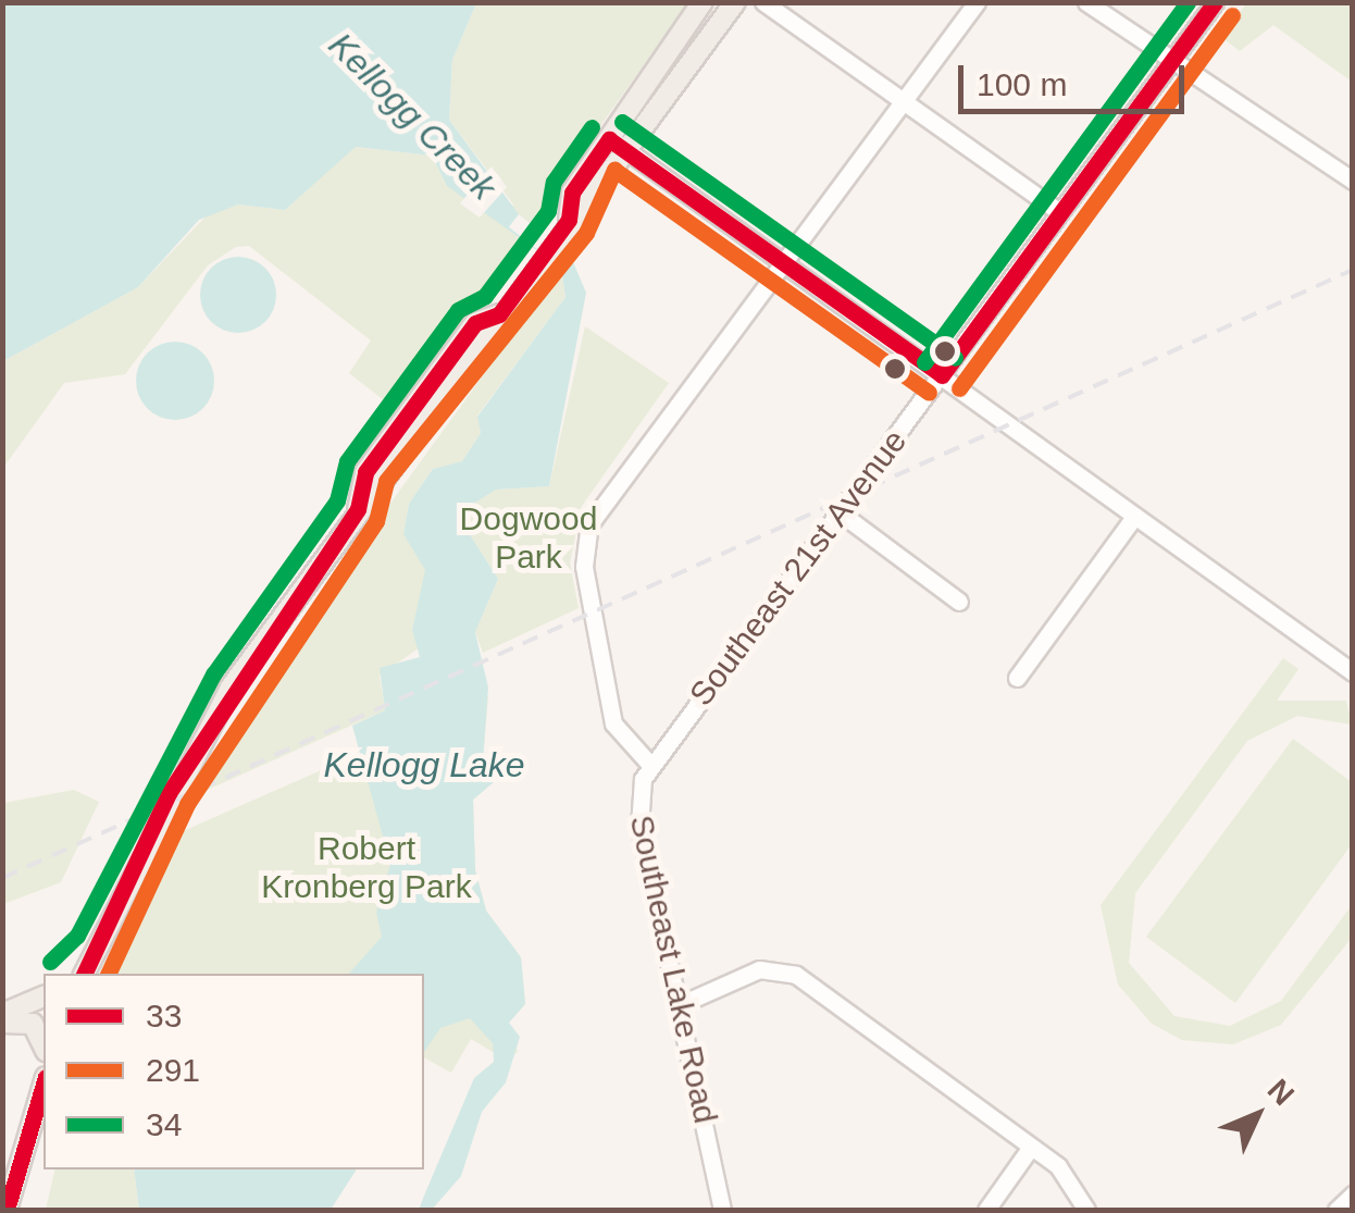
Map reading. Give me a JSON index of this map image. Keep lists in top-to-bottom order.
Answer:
{
  "streets": {
    "street": ["Southeast 21st Avenue", "Southeast Lake Road"]
  },
  "crossings": [
    ["Southeast 21st Avenue", "Southeast Lake Road"]
  ],
  "water": ["Kellogg Creek", "Kellogg Lake"],
  "parks": ["Dogwood Park", "Robert Kronberg Park"],
  "lines": ["transit line 33", "transit line 34", "transit line 291"],
  "legend": ["33", "291", "34"],
  "scale_bar": "100 m",
  "north": "top right"
}
